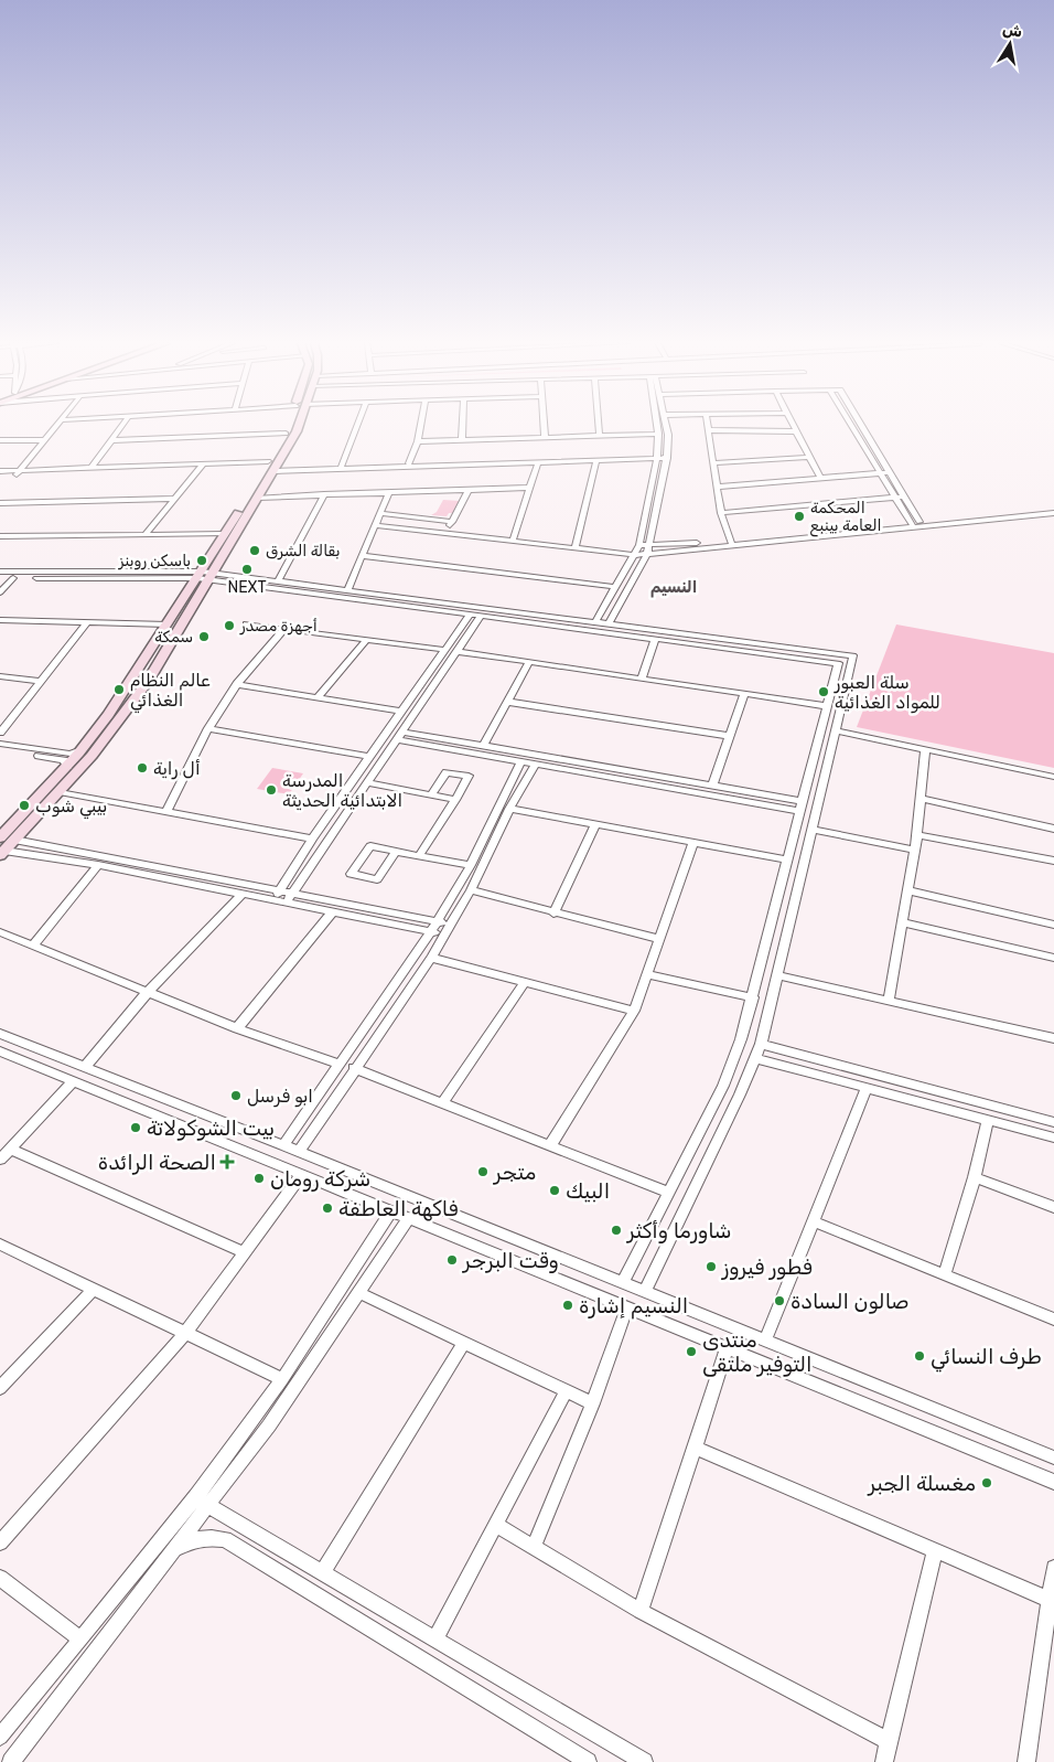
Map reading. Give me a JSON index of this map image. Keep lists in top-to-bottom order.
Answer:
{
  "districts": ["النسيم"],
  "places": {
    "other": [
      "المحكمة العامة بينبع",
      "بقالة الشرق",
      "باسكن روبنز",
      "NEXT",
      "أجهزة مصدر",
      "سمكة",
      "عالم النظام الغذائي",
      "سلة العبور للمواد الغذائية",
      "أل راية",
      "المدرسة الابتدائية الحديثة",
      "بيبي شوب",
      "ابو فرسل",
      "بيت الشوكولاتة",
      "متجر",
      "شركة رومان",
      "البيك",
      "فاكهة العاطفة",
      "شاورما وأكثر",
      "وقت البرجر",
      "فطور فيروز",
      "صالون السادة",
      "النسيم إشارة",
      "منتدى التوفير ملتقى",
      "طرف النسائي",
      "مغسلة الجبر"
    ],
    "health": ["الصحة الرائدة"]
  },
  "north": "top"
}
